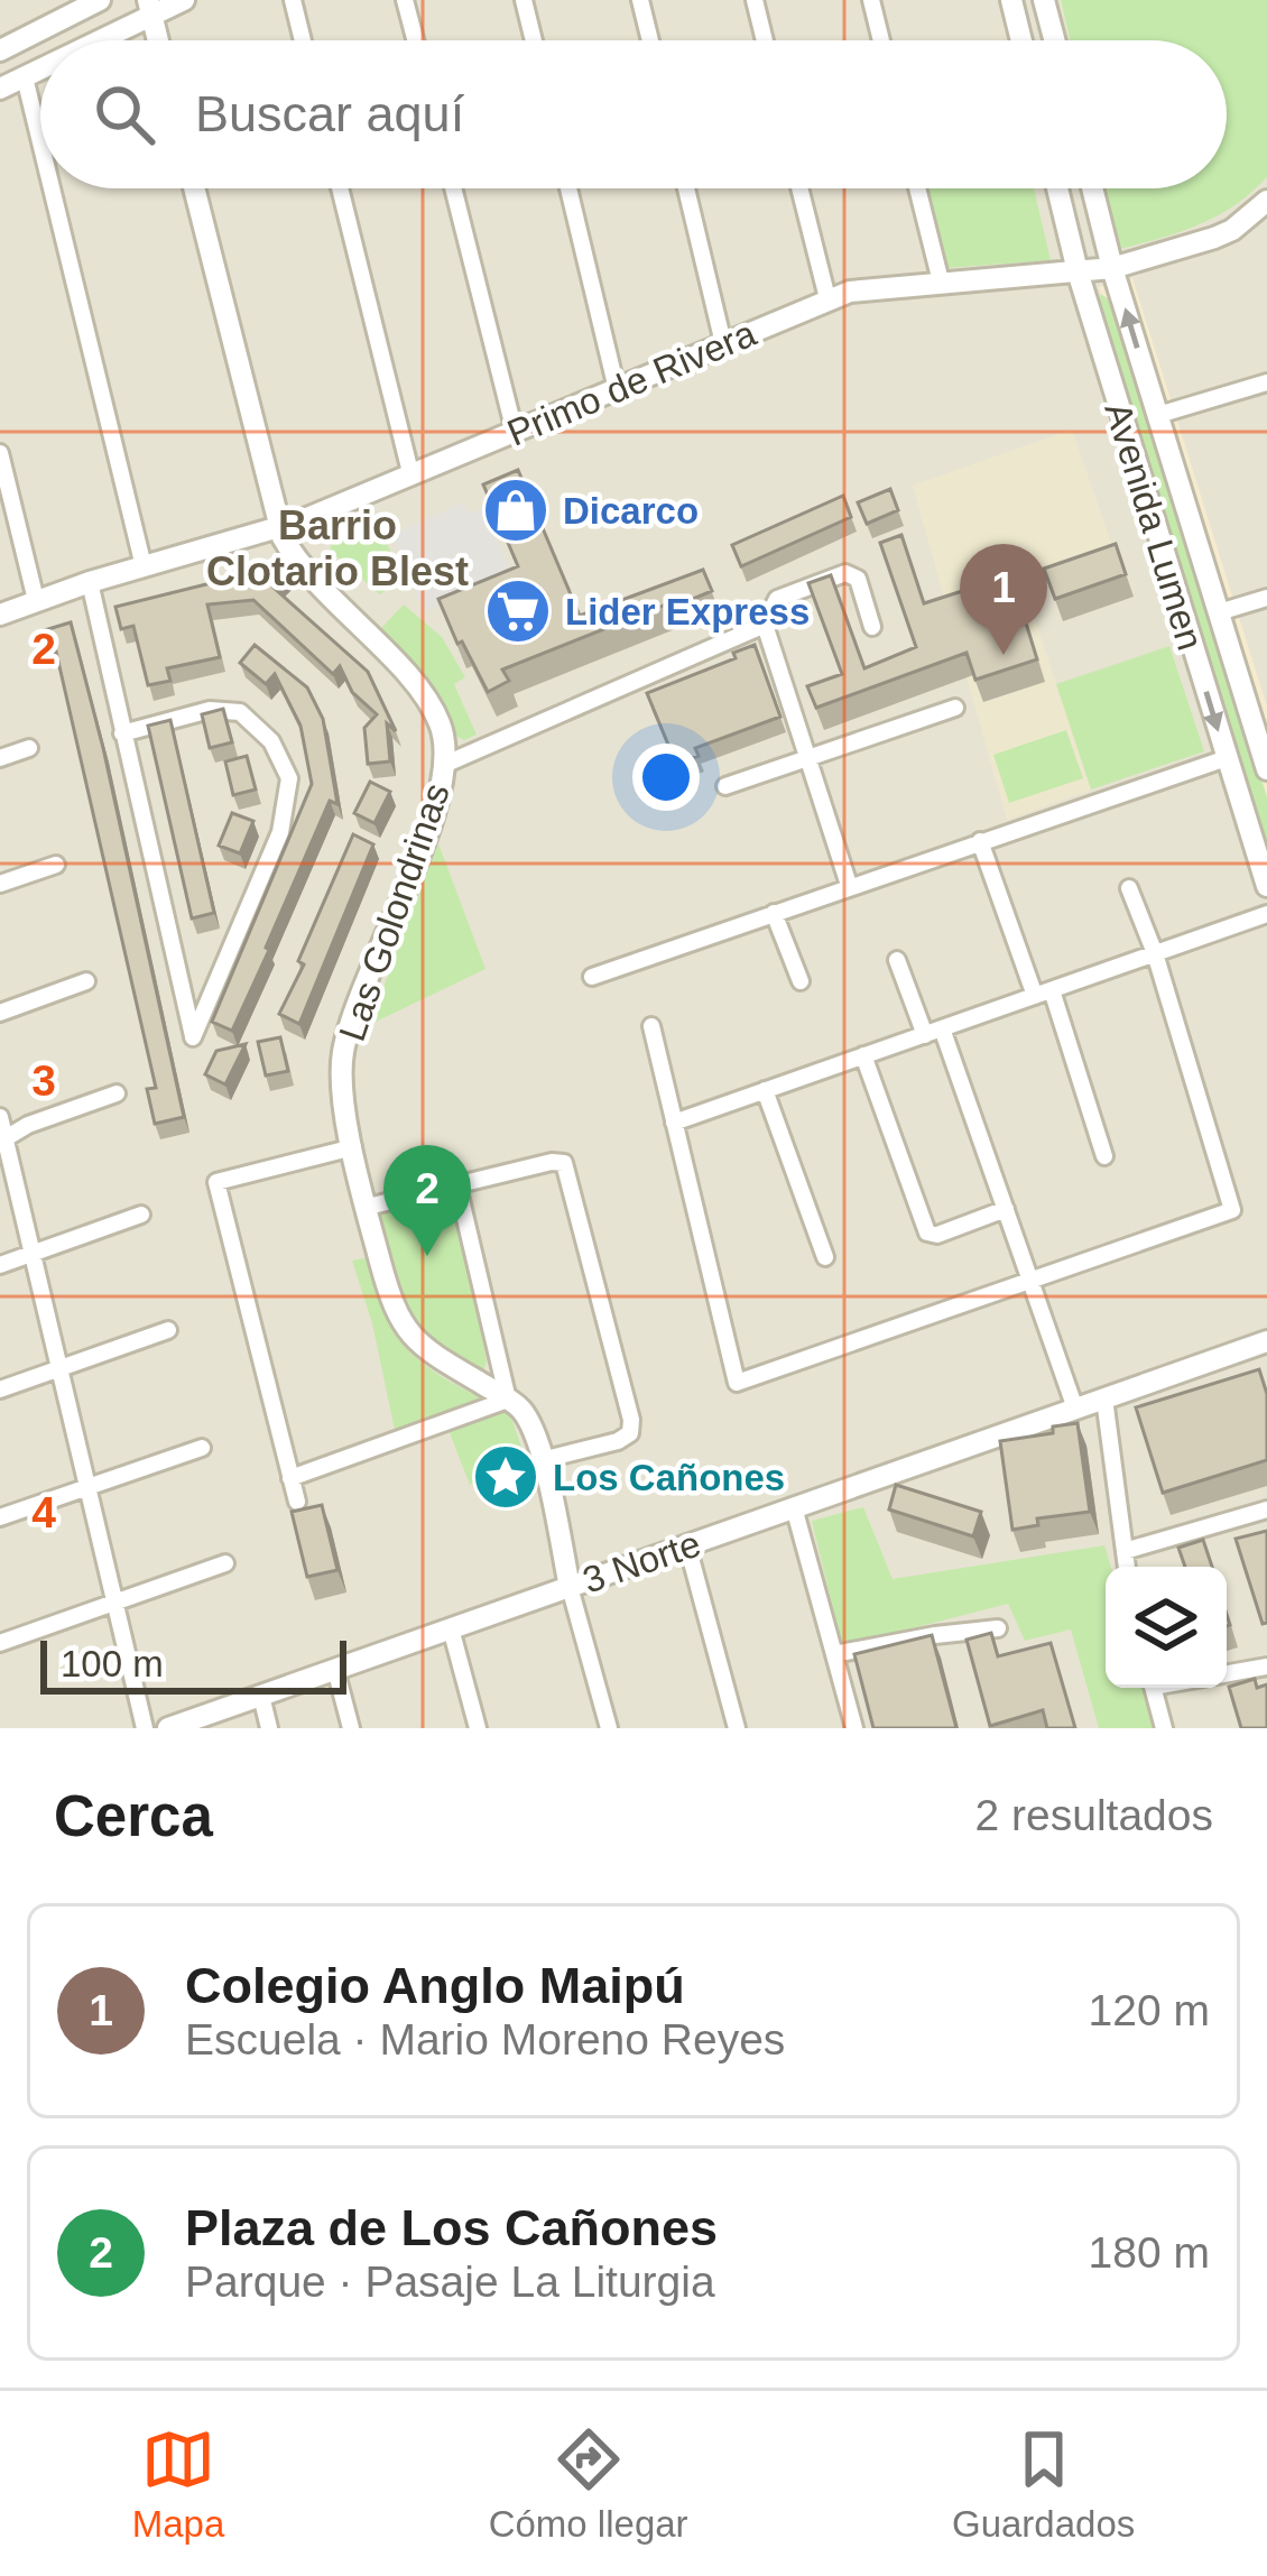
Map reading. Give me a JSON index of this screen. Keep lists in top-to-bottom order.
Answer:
{
  "streets": {
    "street": [
      "Primo de Rivera",
      "Avenida Lumen",
      "Las Golondrinas",
      "3 Norte"
    ]
  },
  "crossings": [
    ["Primo de Rivera", "Avenida Lumen"],
    ["Primo de Rivera", "Las Golondrinas"],
    ["Las Golondrinas", "3 Norte"]
  ],
  "districts": ["Barrio Clotario Blest"],
  "places": {
    "shop": ["Dicarco"],
    "supermarket": ["Lider Express"],
    "place": ["Los Cañones"]
  },
  "scale_bar": "100 m",
  "page": {
    "search": "Buscar aquí",
    "pins": ["1", "2"],
    "scale": "100 m",
    "heading": ["Cerca", "2 resultados"],
    "list": [
      {
        "mark": "1",
        "name": "Colegio Anglo Maipú",
        "note": "Escuela · Mario Moreno Reyes",
        "value": "120 m"
      },
      {
        "mark": "2",
        "name": "Plaza de Los Cañones",
        "note": "Parque · Pasaje La Liturgia",
        "value": "180 m"
      }
    ],
    "nav": ["Mapa", "Cómo llegar", "Guardados"]
  },
  "grid": {
    "rows": ["2", "3", "4"]
  }
}
